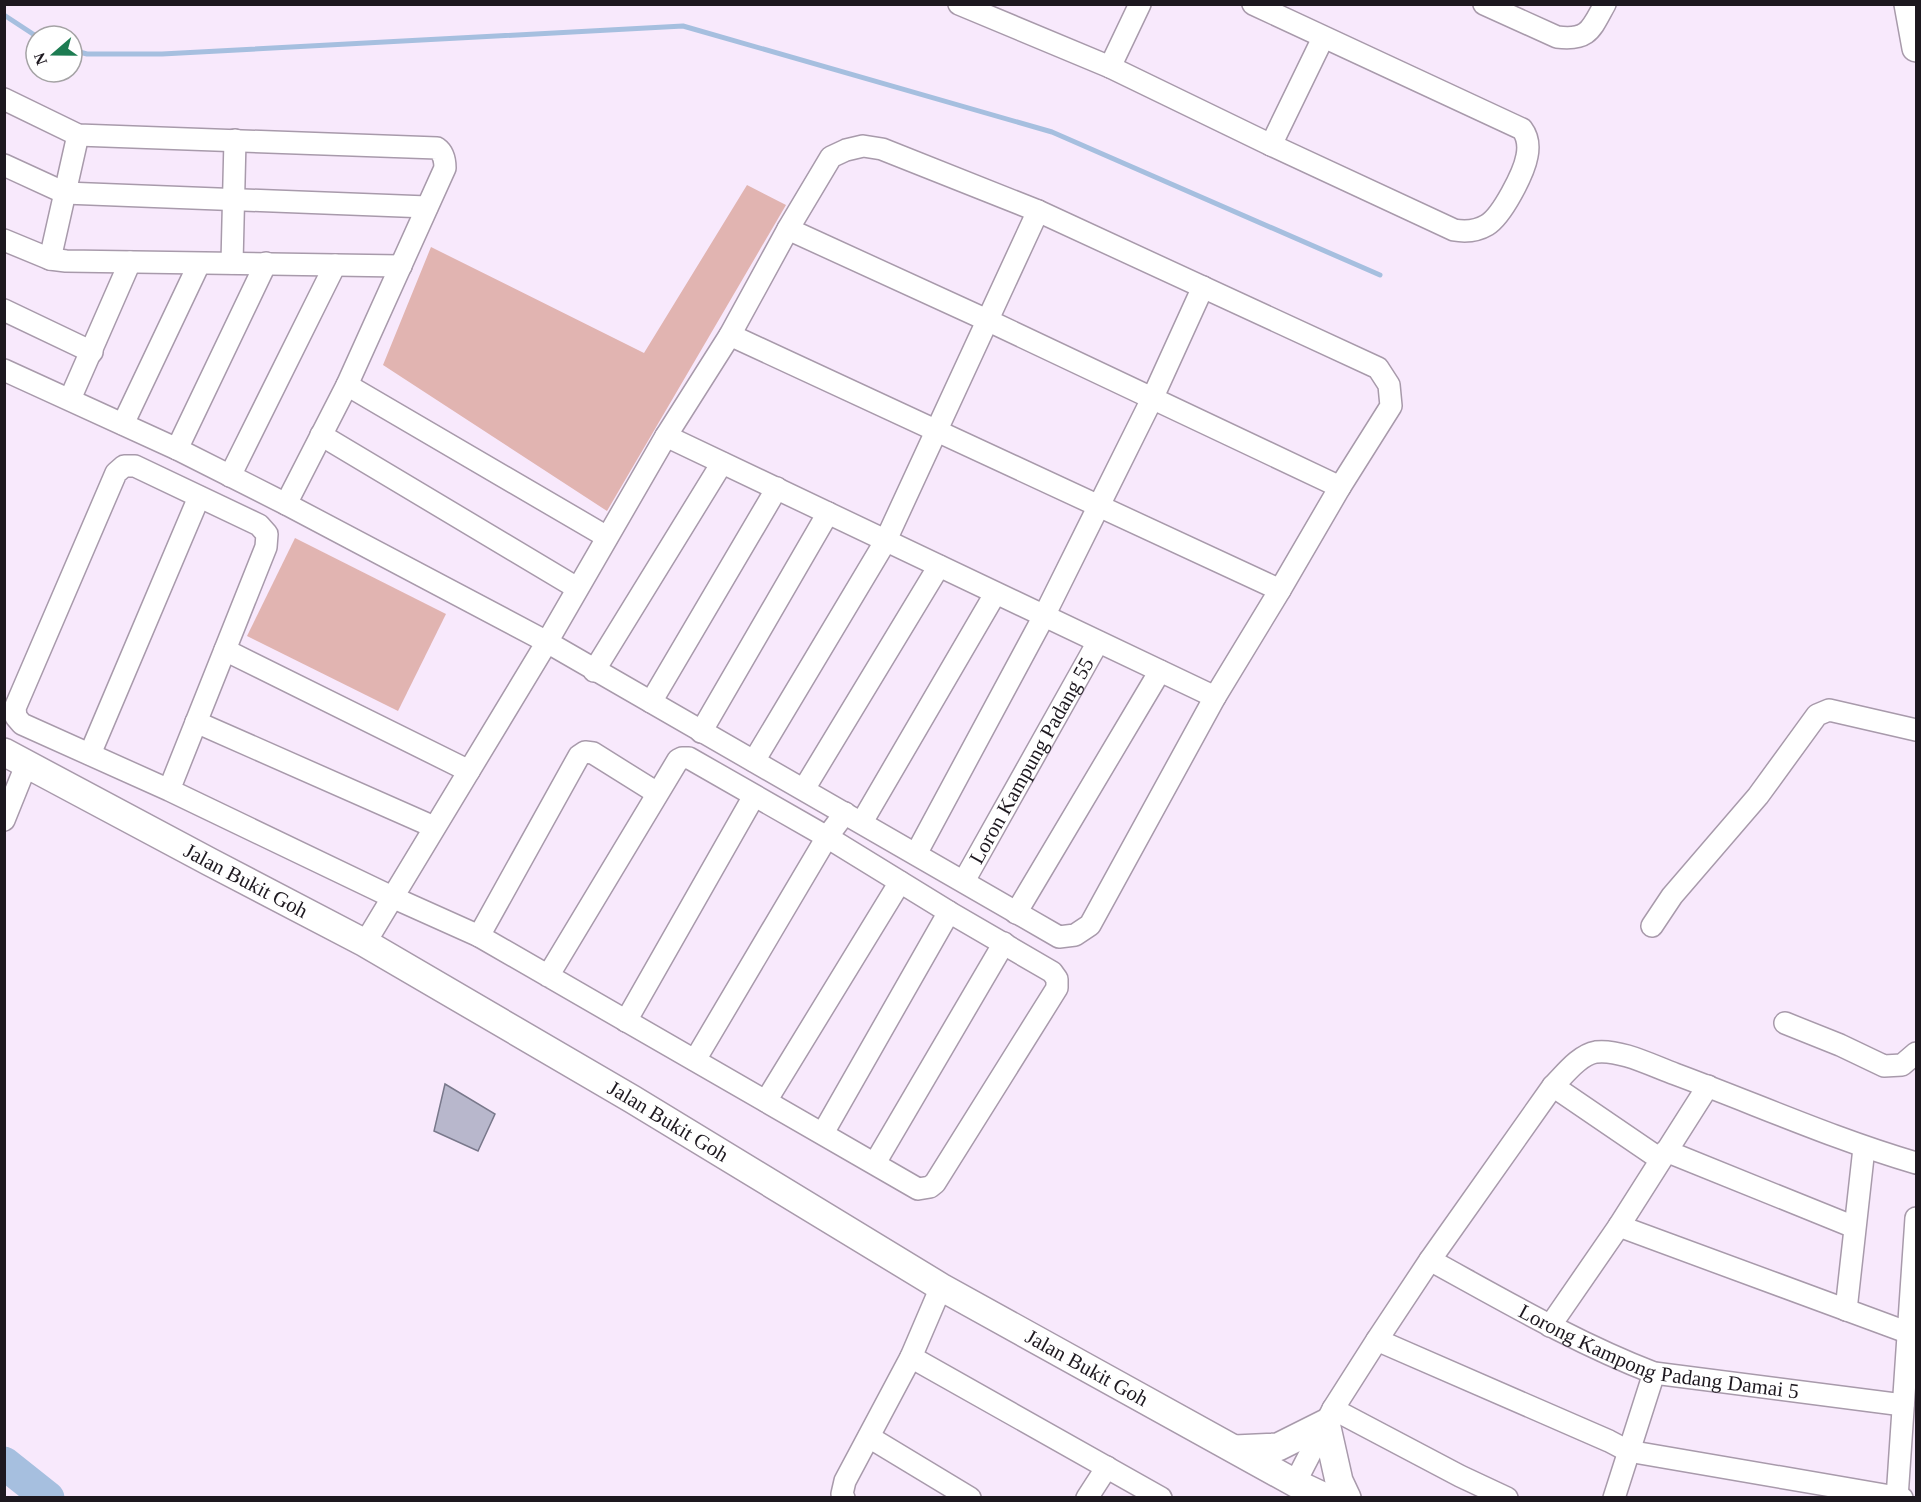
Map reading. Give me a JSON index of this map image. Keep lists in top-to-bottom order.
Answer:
{
  "streets": {
    "main road": ["Jalan Bukit Goh"],
    "street": ["Loron Kampung Padang 55", "Lorong Kampong Padang Damai 5"]
  },
  "north": "left"
}
